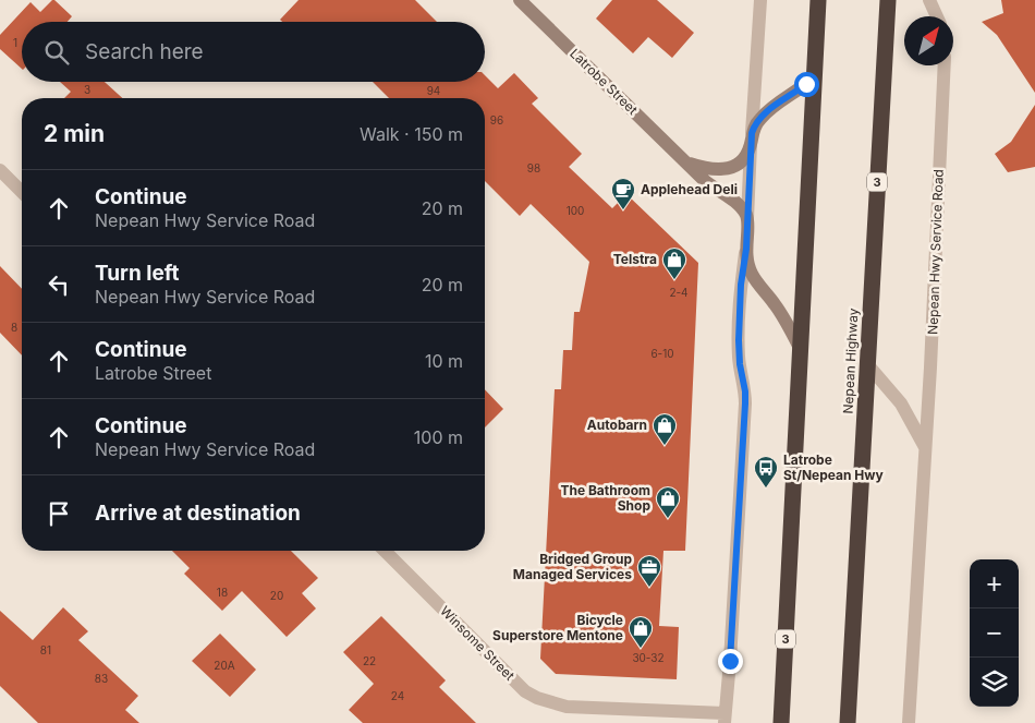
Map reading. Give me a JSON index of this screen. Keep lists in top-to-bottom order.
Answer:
{
  "streets": {
    "highway": ["3", "Nepean Highway"],
    "street": ["Latrobe Street", "Nepean Hwy Service Road", "Winsome Street"]
  },
  "places": {
    "cafe": ["Applehead Deli"],
    "shop": [
      "Telstra",
      "Autobarn",
      "The Bathroom Shop",
      "Bicycle Superstore Mentone"
    ],
    "bus stop": ["Latrobe St/Nepean Hwy"],
    "office": ["Bridged Group Managed Services"]
  },
  "house_numbers": [
    "1",
    "3",
    "94",
    "96",
    "98",
    "100",
    "2-4",
    "8",
    "6-10",
    "18",
    "20",
    "81",
    "30-32",
    "22",
    "20A",
    "83",
    "24"
  ],
  "north": "top right",
  "page": {
    "search": "Search here",
    "heading": ["2 min", "Walk · 150 m"],
    "list": [
      ["Continue", "Nepean Hwy Service Road", "20 m"],
      ["Turn left", "Nepean Hwy Service Road", "20 m"],
      ["Continue", "Latrobe Street", "10 m"],
      ["Continue", "Nepean Hwy Service Road", "100 m"],
      "Arrive at destination"
    ],
    "map_buttons": ["+", "−"]
  }
}
